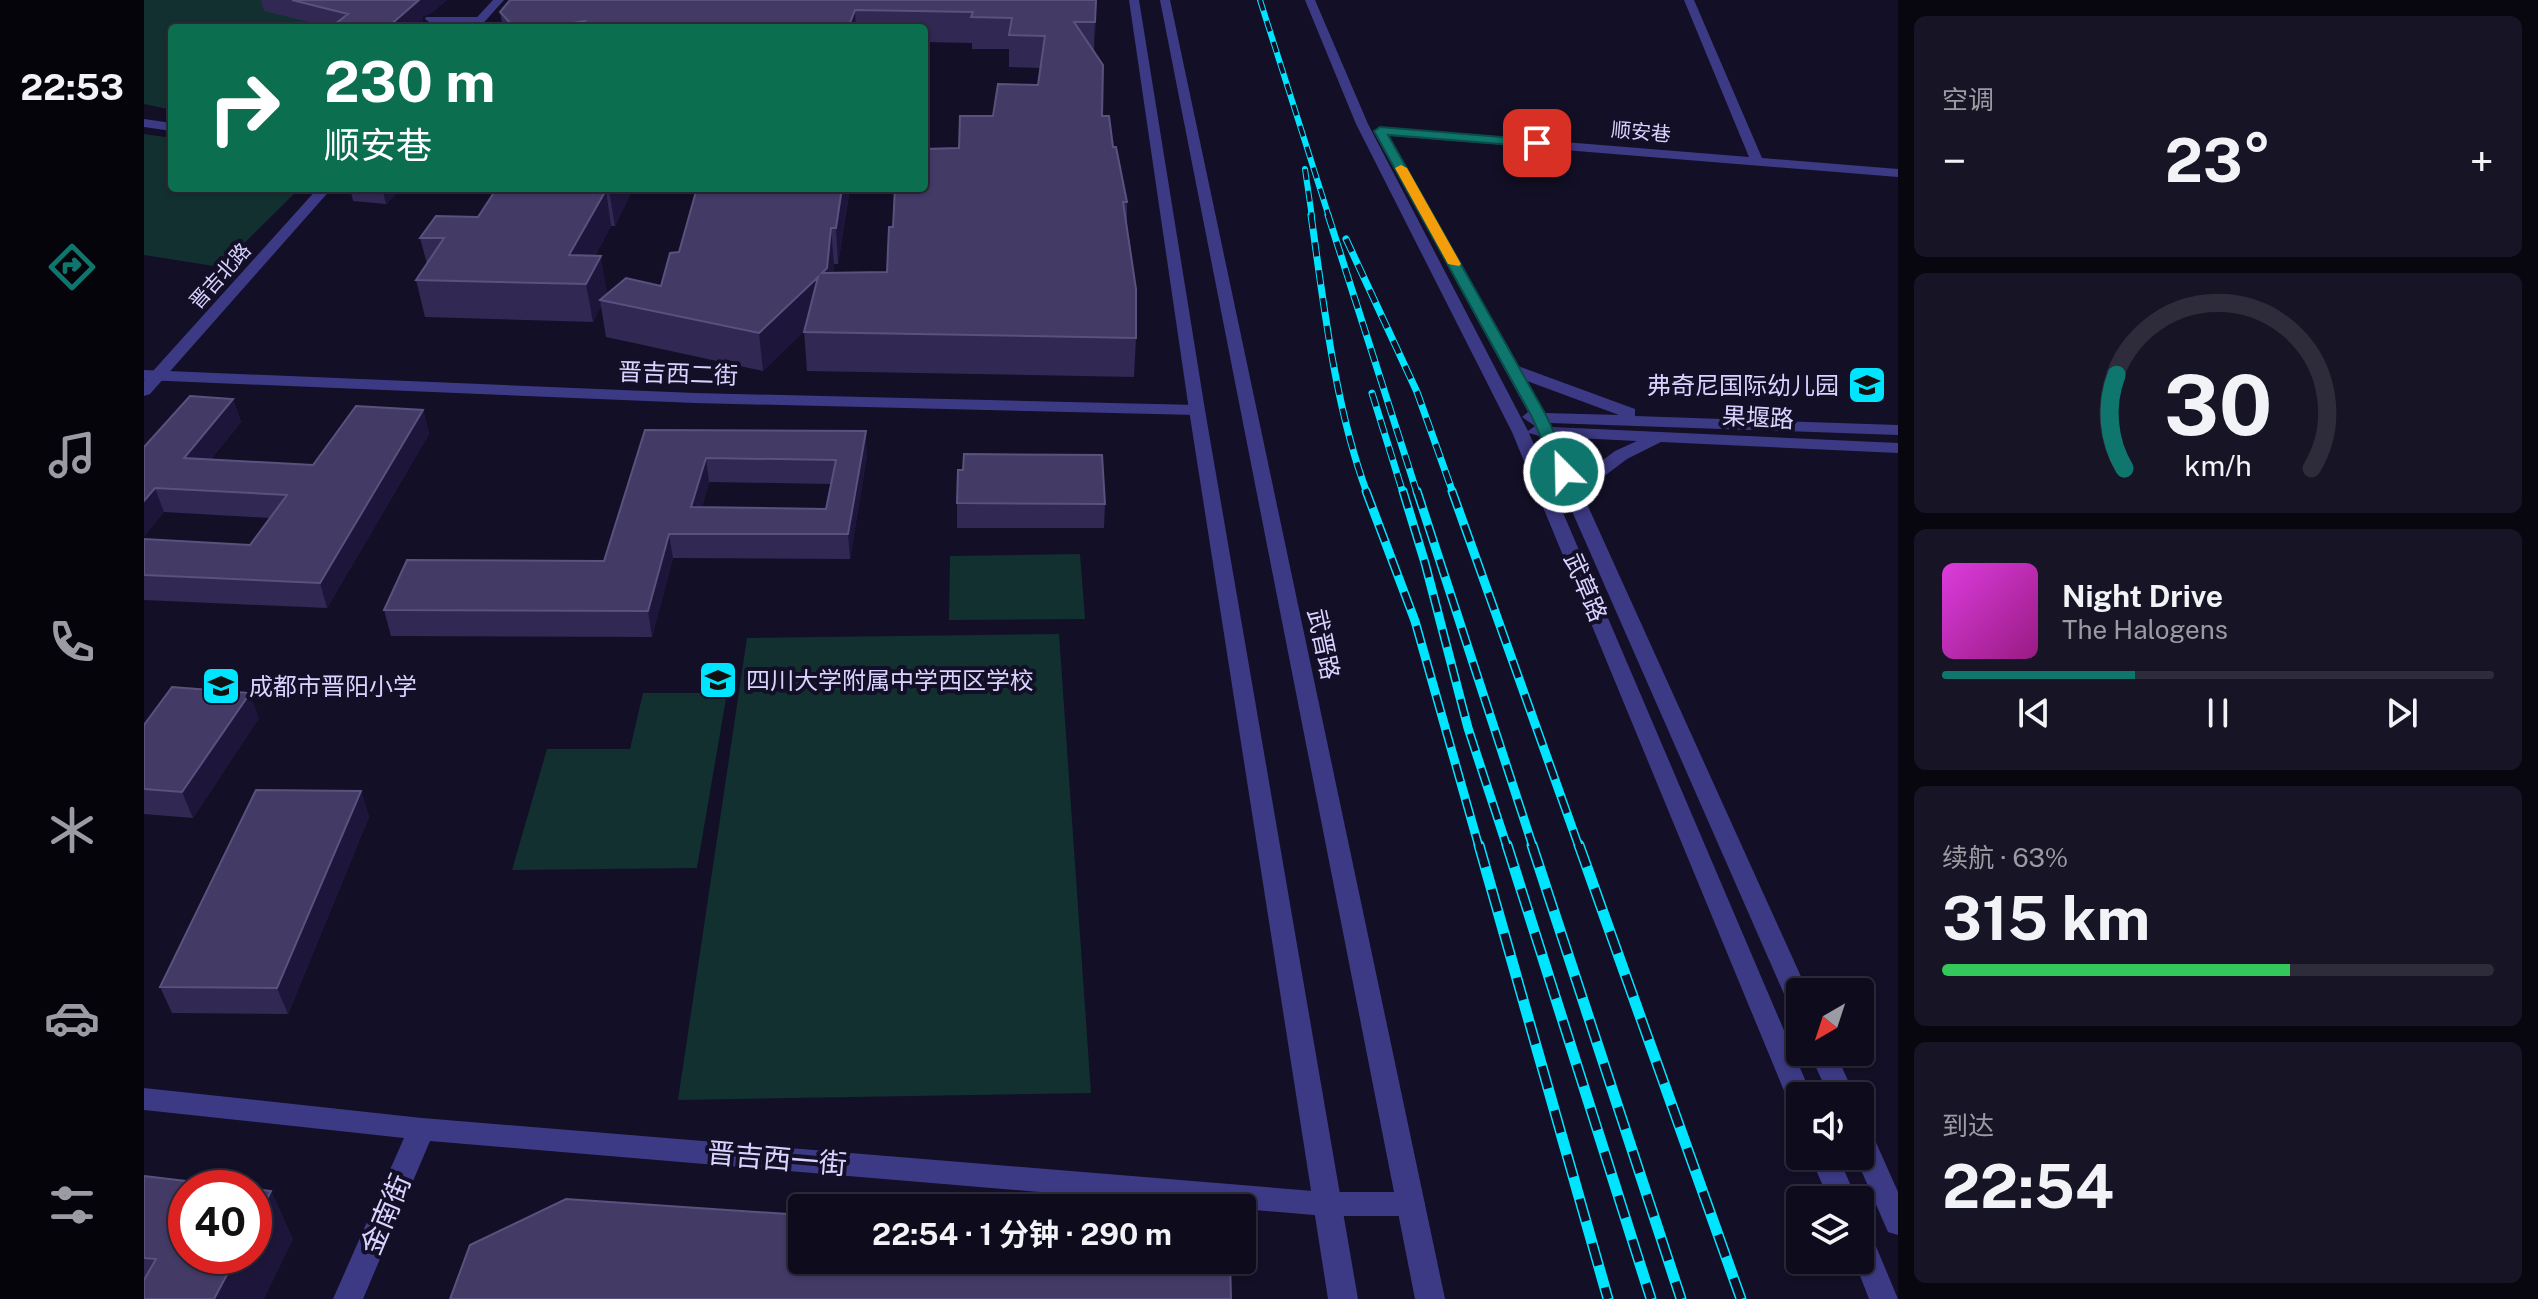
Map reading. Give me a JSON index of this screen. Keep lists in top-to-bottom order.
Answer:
{
  "streets": {
    "street": [
      "顺安巷",
      "晋吉北路",
      "晋吉西二街",
      "果堰路",
      "武草路",
      "武晋路",
      "晋吉西一街",
      "金南街"
    ]
  },
  "crossings": [
    ["顺安巷", "武草路"],
    ["晋吉北路", "晋吉西二街"],
    ["果堰路", "武草路"],
    ["武晋路", "晋吉西一街"],
    ["晋吉西一街", "金南街"]
  ],
  "places": {
    "school or university": ["弗奇尼国际幼儿园", "四川大学附属中学西区学校", "成都市晋阳小学"]
  },
  "north": "bottom left",
  "page": {
    "tabs": "22:53",
    "tile": [
      "空调",
      ["续航 · 63%", "315 km"],
      ["到达", "22:54"]
    ],
    "turn": ["230 m", "顺安巷"],
    "heat": ["−", "23°", "+"],
    "song": ["Night Drive", "The Halogens"],
    "limit": "40",
    "trip": "22:54 · 1 分钟 · 290 m",
    "gauge": ["30", "km/h"]
  }
}
